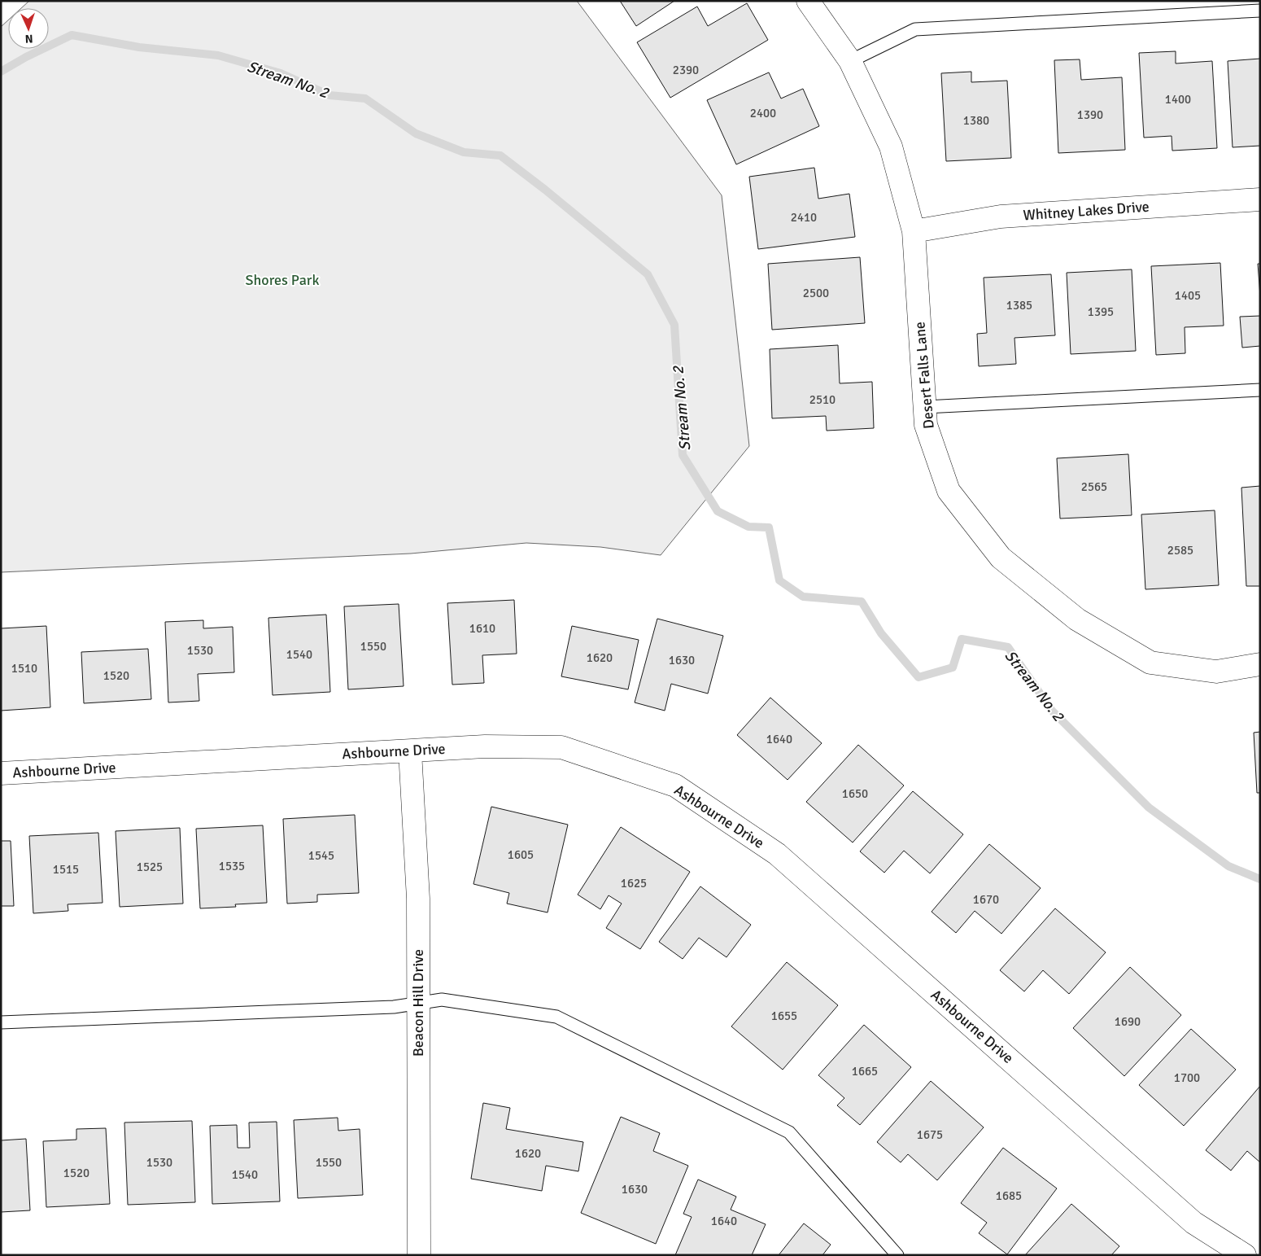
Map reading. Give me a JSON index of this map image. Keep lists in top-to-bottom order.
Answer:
{
  "streets": {
    "street": [
      "Whitney Lakes Drive",
      "Desert Falls Lane",
      "Ashbourne Drive",
      "Beacon Hill Drive"
    ]
  },
  "crossings": [
    ["Whitney Lakes Drive", "Desert Falls Lane"],
    ["Ashbourne Drive", "Beacon Hill Drive"]
  ],
  "water": ["Stream No. 2"],
  "parks": ["Shores Park"],
  "house_numbers": [
    "2390",
    "1400",
    "2400",
    "1390",
    "1380",
    "2410",
    "2500",
    "1405",
    "1385",
    "1395",
    "2510",
    "2565",
    "2585",
    "1610",
    "1550",
    "1530",
    "1540",
    "1620",
    "1630",
    "1510",
    "1520",
    "1640",
    "1650",
    "1605",
    "1545",
    "1535",
    "1525",
    "1515",
    "1625",
    "1670",
    "1655",
    "1690",
    "1665",
    "1700",
    "1675",
    "1620",
    "1530",
    "1550",
    "1520",
    "1540",
    "1630",
    "1685",
    "1640"
  ],
  "north": "bottom"
}
